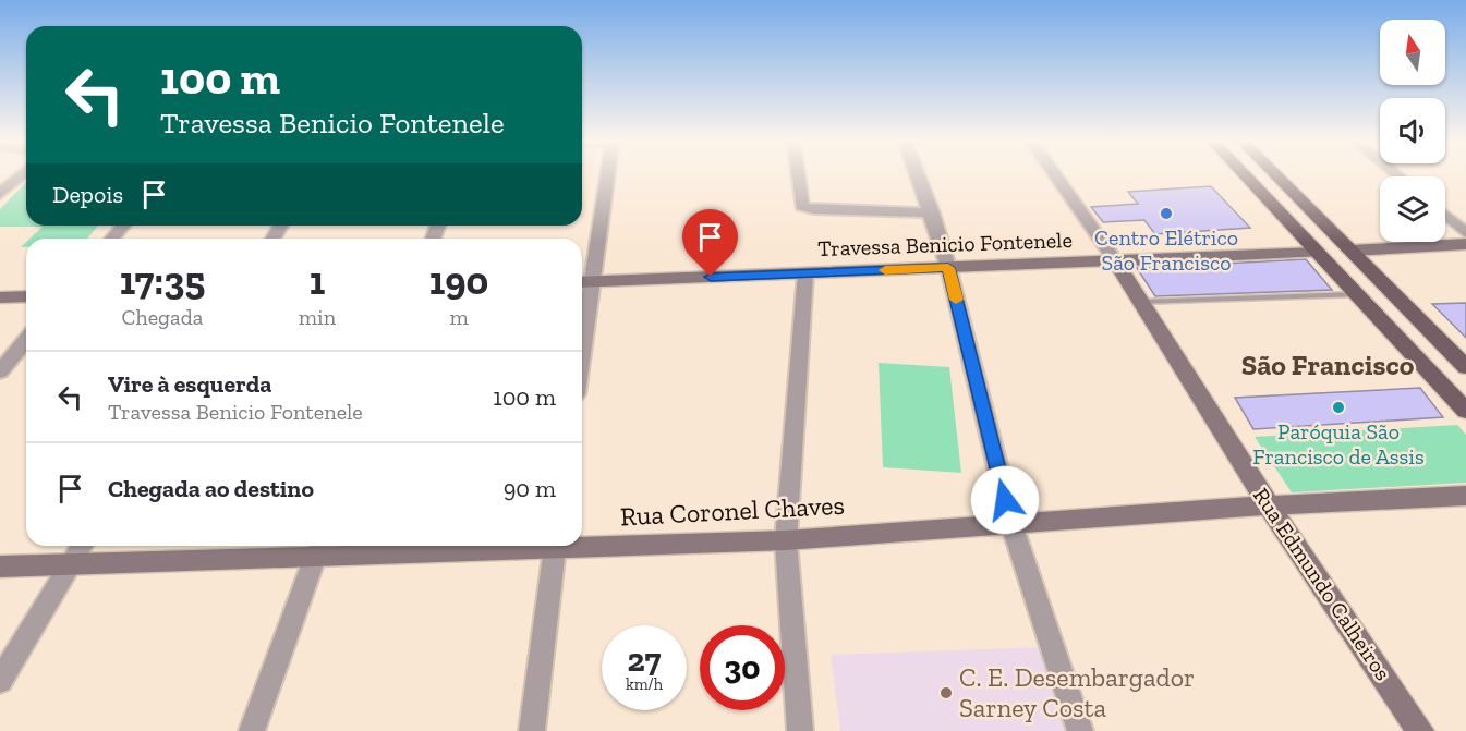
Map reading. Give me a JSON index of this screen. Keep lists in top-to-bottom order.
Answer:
{
  "streets": {
    "street": ["Travessa Benicio Fontenele", "Rua Coronel Chaves", "Rua Edmundo Calheiros"]
  },
  "crossings": [
    ["Travessa Benicio Fontenele", "Rua Edmundo Calheiros"],
    ["Rua Coronel Chaves", "Rua Edmundo Calheiros"]
  ],
  "districts": ["São Francisco"],
  "places": ["Centro Elétrico São Francisco", "Paróquia São Francisco de Assis", "C. E. Desembargador Sarney Costa"],
  "north": "top",
  "page": {
    "turn": ["100 m", "Travessa Benicio Fontenele"],
    "then": "Depois",
    "eta": [
      "17:35",
      "Chegada",
      "1",
      "min",
      "190",
      "m"
    ],
    "list": [
      {
        "name": "Vire à esquerda",
        "note": "Travessa Benicio Fontenele",
        "value": "100 m"
      },
      {
        "name": "Chegada ao destino",
        "value": "90 m"
      }
    ],
    "speed": "27 km/h",
    "limit": "30"
  }
}
